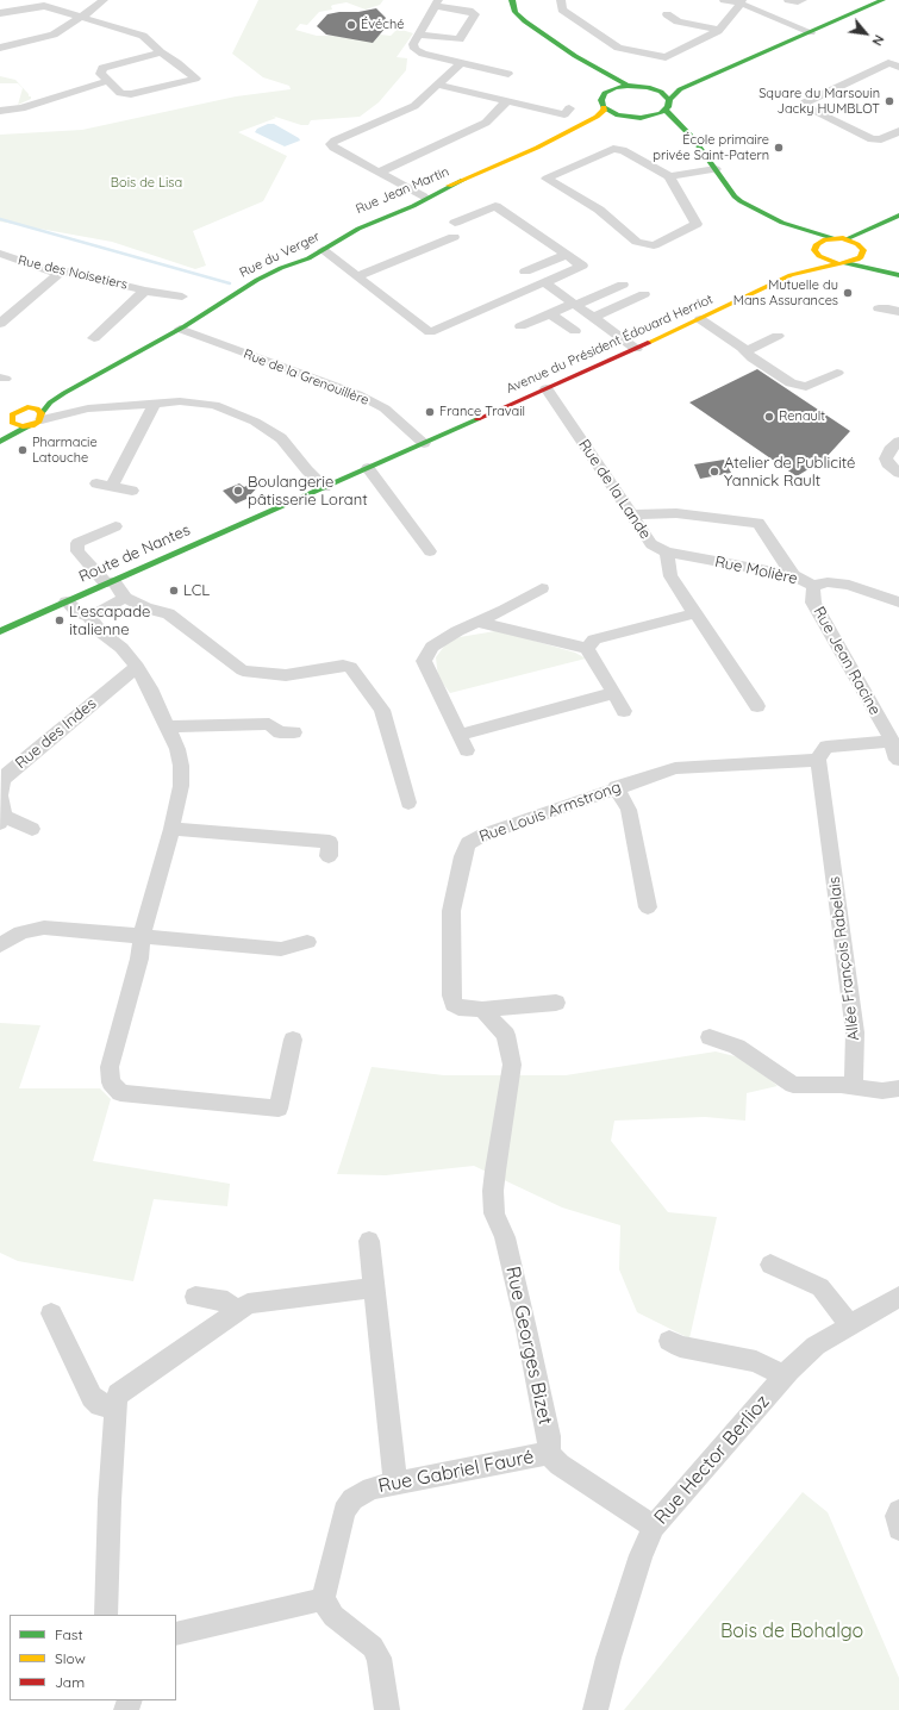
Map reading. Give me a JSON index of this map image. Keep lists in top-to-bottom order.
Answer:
{
  "streets": {
    "main road": [
      "Rue Jean Martin",
      "Rue du Verger",
      "Avenue du Président Édouard Herriot",
      "Route de Nantes"
    ],
    "street": [
      "Rue des Noisetiers",
      "Rue de la Grenouillère",
      "Rue de la Lande",
      "Rue Molière",
      "Rue Jean Racine",
      "Rue des Indes",
      "Rue Louis Armstrong",
      "Allée François Rabelais",
      "Rue Georges Bizet",
      "Rue Hector Berlioz",
      "Rue Gabriel Fauré"
    ]
  },
  "crossings": [
    ["Rue Jean Martin", "Rue du Verger"],
    ["Rue du Verger", "Rue de la Grenouillère"],
    ["Avenue du Président Édouard Herriot", "Rue de la Grenouillère"],
    ["Avenue du Président Édouard Herriot", "Rue de la Lande"],
    ["Avenue du Président Édouard Herriot", "Route de Nantes"],
    ["Rue de la Lande", "Rue Molière"],
    ["Rue Molière", "Rue Jean Racine"],
    ["Rue Louis Armstrong", "Allée François Rabelais"],
    ["Rue Louis Armstrong", "Rue Georges Bizet"],
    ["Rue Georges Bizet", "Rue Gabriel Fauré"],
    ["Rue Hector Berlioz", "Rue Gabriel Fauré"]
  ],
  "parks": ["Bois de Lisa", "Bois de Bohalgo"],
  "places": [
    "Évéché",
    "Square du Marsouin Jacky HUMBLOT",
    "École primaire privée Saint-Patern",
    "Mutuelle du Mans Assurances",
    "France Travail",
    "Renault",
    "Pharmacie Latouche",
    "Atelier de Publicité Yannick Rault",
    "Boulangerie pâtisserie Lorant",
    "LCL",
    "L'escapade italienne"
  ],
  "legend": ["Fast", "Slow", "Jam"],
  "north": "bottom right"
}
